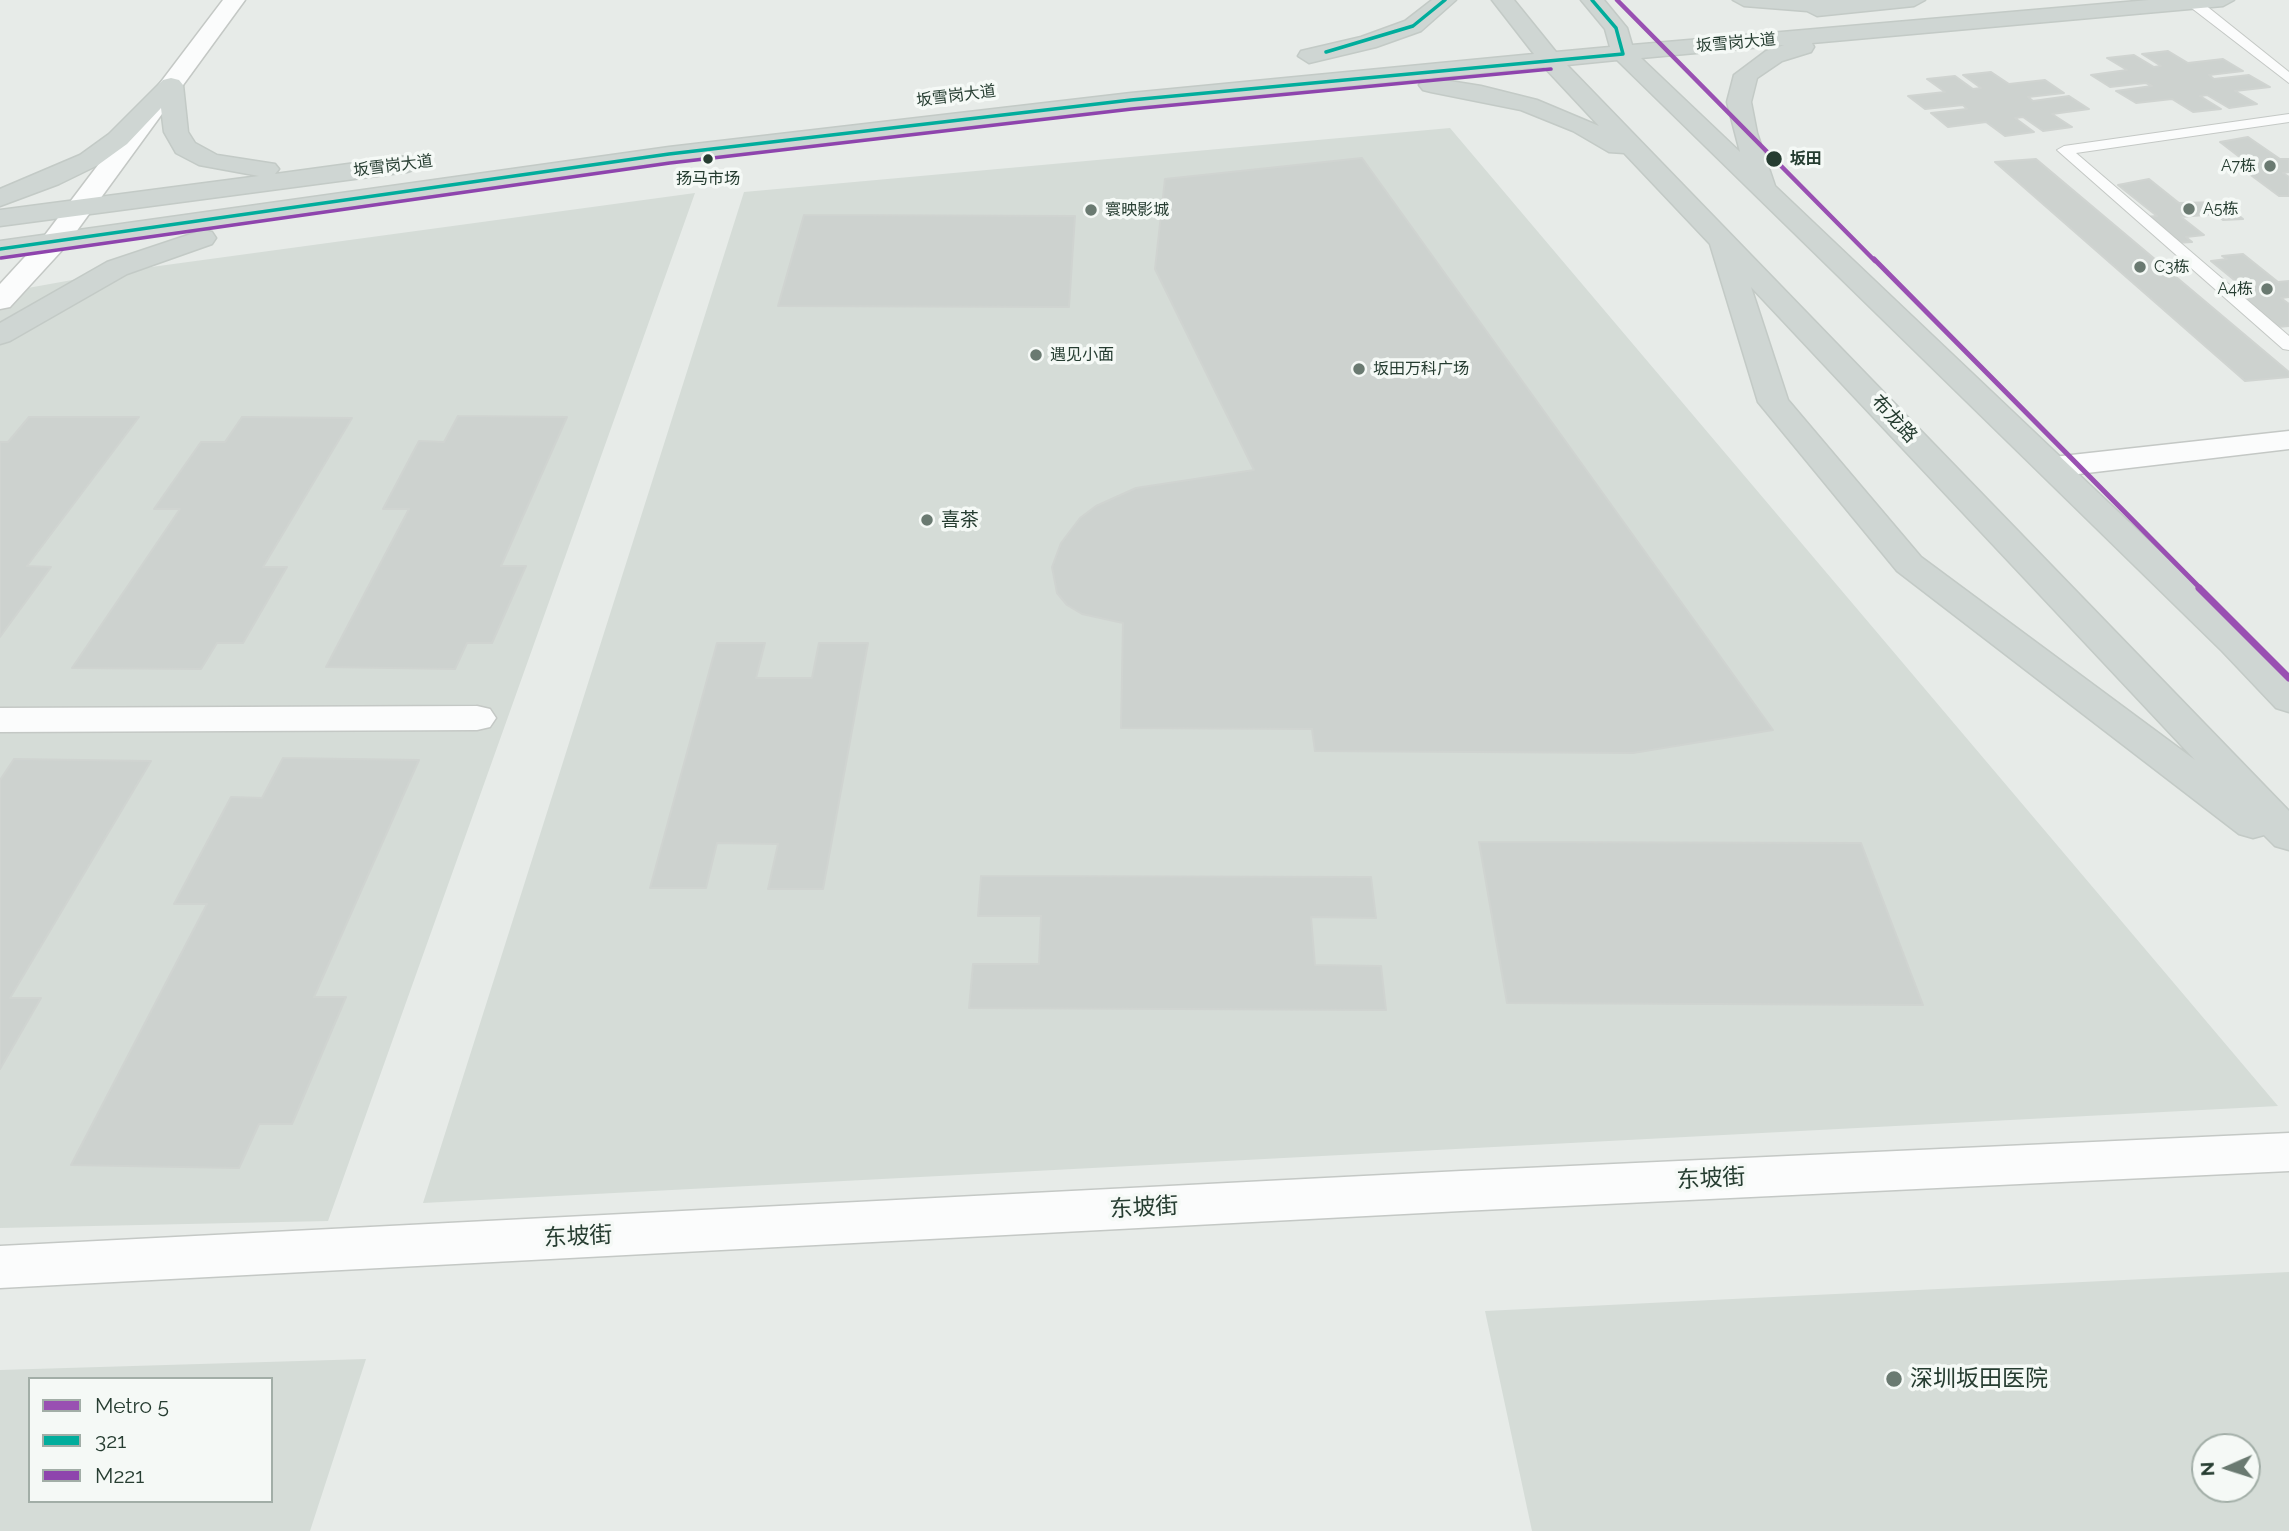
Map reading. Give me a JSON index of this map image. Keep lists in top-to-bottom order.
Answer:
{
  "streets": {
    "main road": ["坂雪岗大道", "布龙路"],
    "street": ["东坡街"]
  },
  "crossings": [
    ["坂雪岗大道", "布龙路"]
  ],
  "places": [
    "扬马市场",
    "坂田",
    "A7栋",
    "A5栋",
    "寰映影城",
    "C3栋",
    "A4栋",
    "遇见小面",
    "坂田万科广场",
    "喜茶",
    "深圳坂田医院"
  ],
  "lines": ["metro line 5", "transit line 321", "transit line M221"],
  "legend": ["Metro 5", "321", "M221"],
  "north": "left"
}
